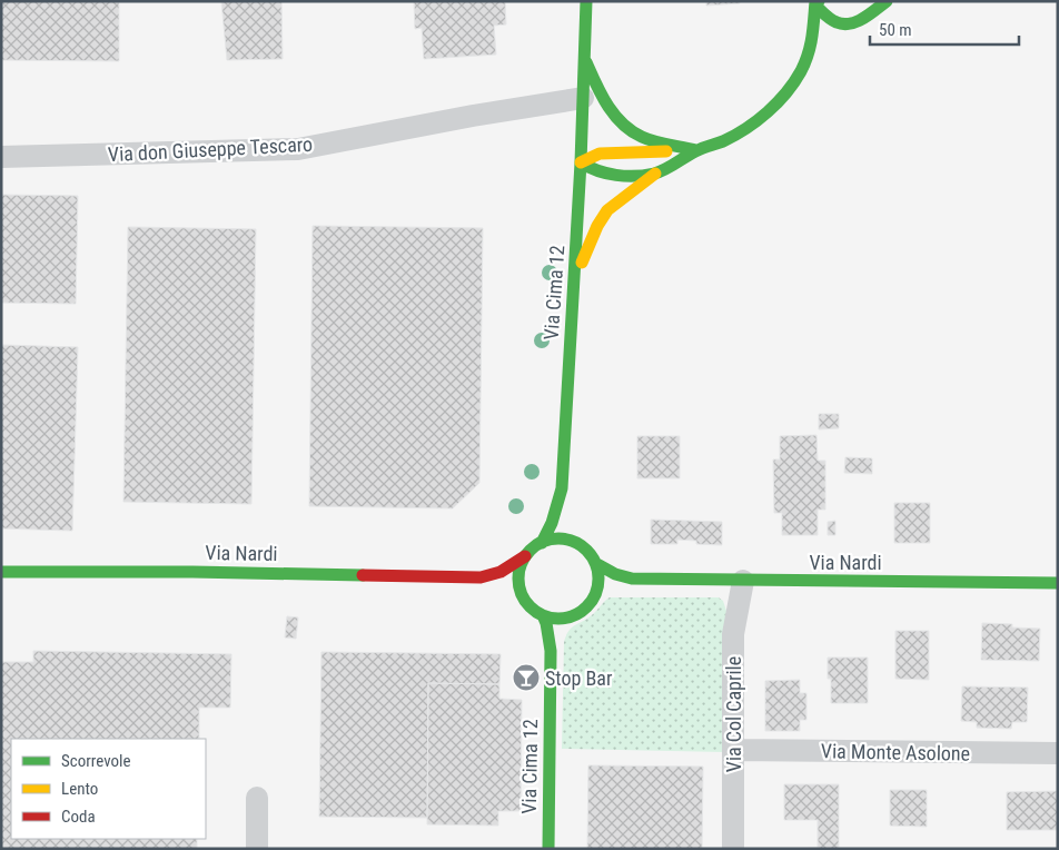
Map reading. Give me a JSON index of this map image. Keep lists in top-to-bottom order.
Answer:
{
  "streets": {
    "main road": ["Via Cima 12", "Via Nardi"],
    "street": ["Via don Giuseppe Tescaro", "Via Col Caprile", "Via Monte Asolone"]
  },
  "crossings": [
    ["Via don Giuseppe Tescaro", "Via Cima 12"],
    ["Via Nardi", "Via Col Caprile"],
    ["Via Col Caprile", "Via Monte Asolone"]
  ],
  "places": {
    "bar": ["Stop Bar"]
  },
  "legend": ["Scorrevole", "Lento", "Coda"],
  "scale_bar": "50 m"
}
